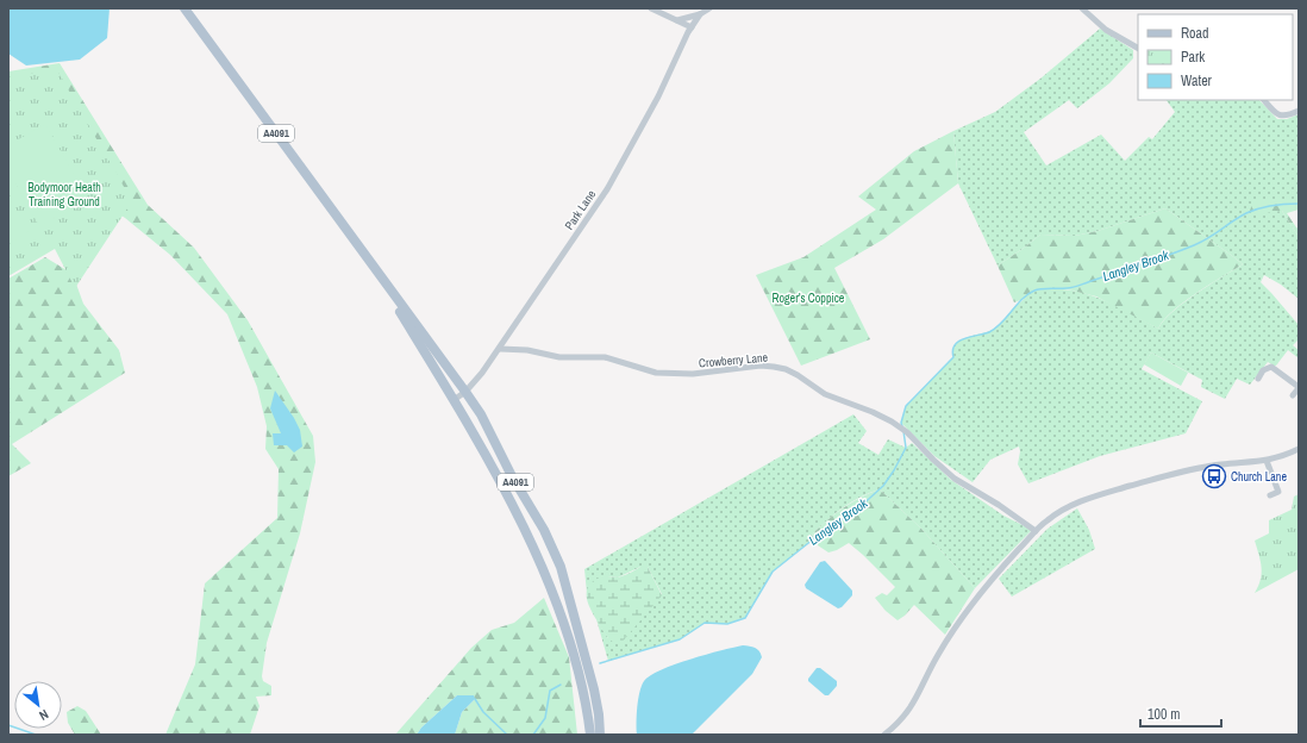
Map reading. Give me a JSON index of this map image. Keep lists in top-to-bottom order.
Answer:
{
  "streets": {
    "main road": ["A4091"],
    "street": ["Park Lane", "Crowberry Lane"]
  },
  "crossings": [
    ["A4091", "Park Lane"],
    ["Park Lane", "Crowberry Lane"]
  ],
  "water": ["Langley Brook"],
  "parks": ["Bodymoor Heath Training Ground", "Roger's Coppice"],
  "places": {
    "bus stop": ["Church Lane"]
  },
  "legend": ["Road", "Park", "Water"],
  "scale_bar": "100 m",
  "north": "bottom right"
}
